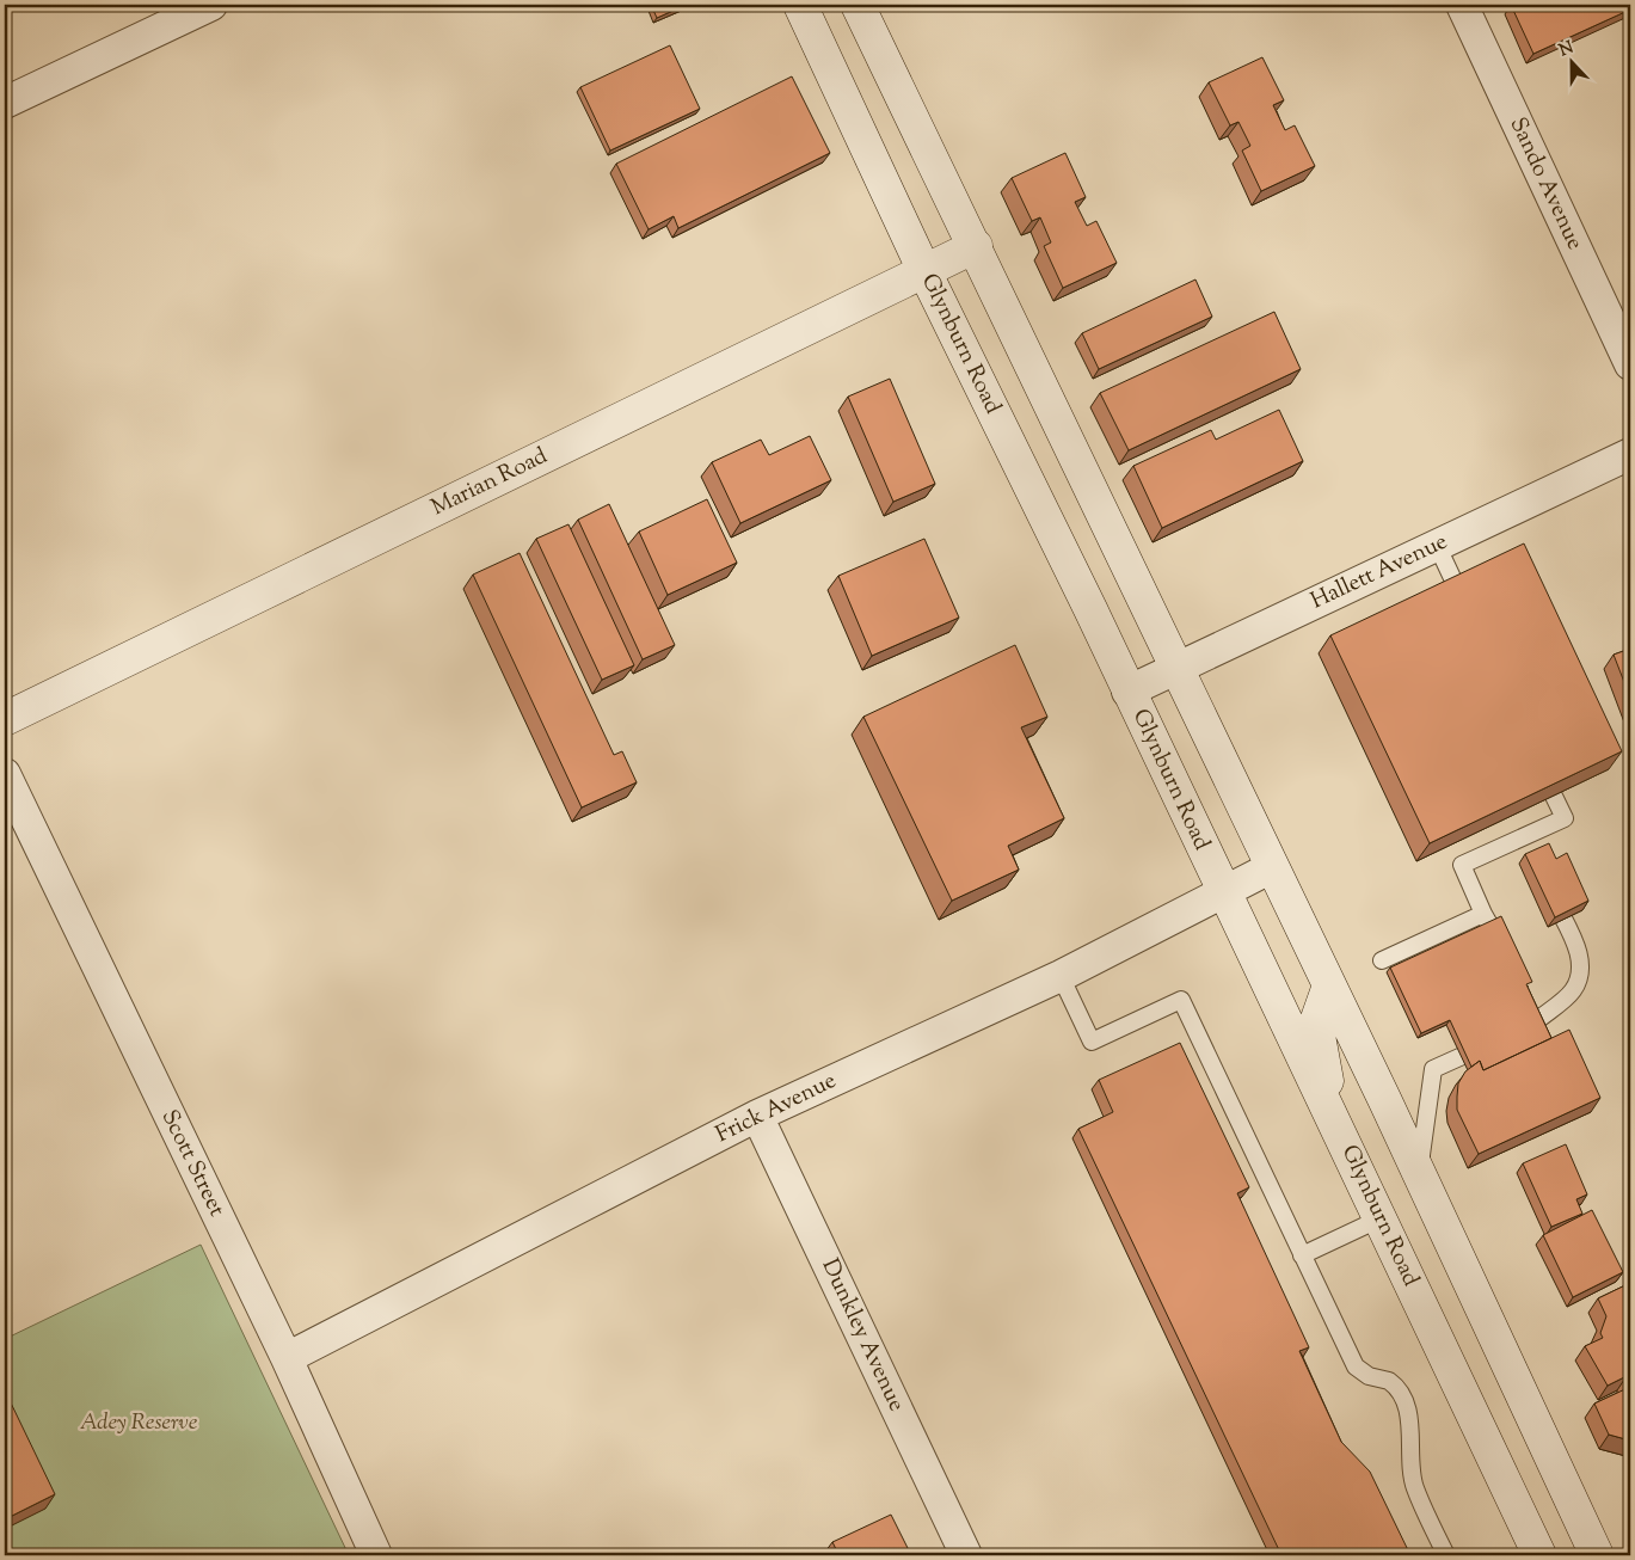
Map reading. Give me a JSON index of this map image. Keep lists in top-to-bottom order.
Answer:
{
  "streets": {
    "main road": ["Glynburn Road", "Marian Road"],
    "street": [
      "Sando Avenue",
      "Hallett Avenue",
      "Frick Avenue",
      "Scott Street",
      "Dunkley Avenue"
    ]
  },
  "crossings": [
    ["Glynburn Road", "Marian Road"],
    ["Glynburn Road", "Hallett Avenue"],
    ["Glynburn Road", "Frick Avenue"],
    ["Frick Avenue", "Scott Street"],
    ["Frick Avenue", "Dunkley Avenue"]
  ],
  "parks": ["Adey Reserve"],
  "north": "top"
}
